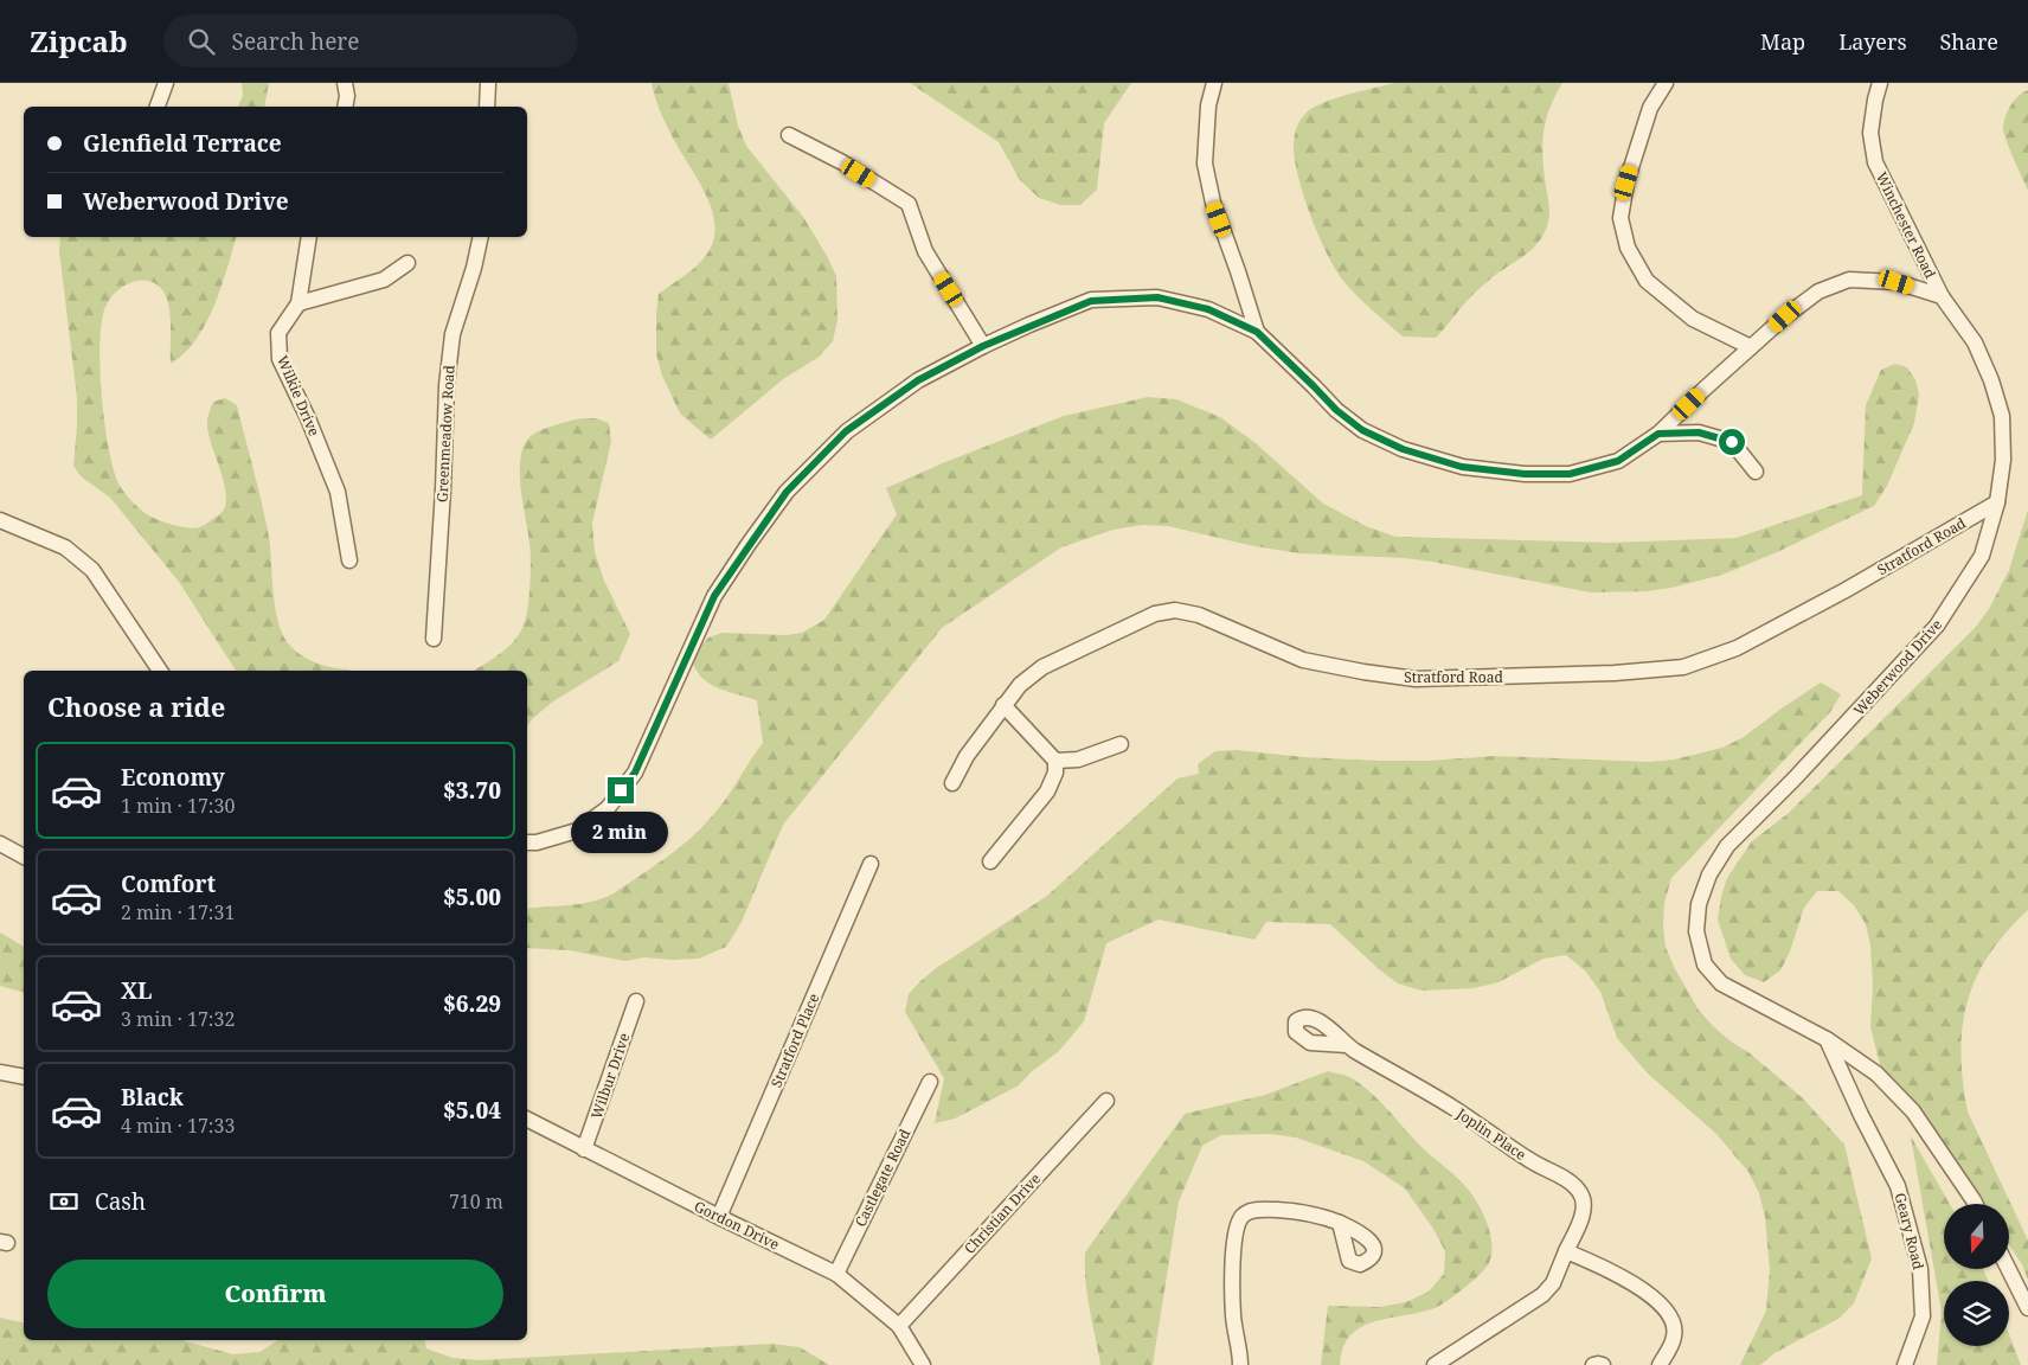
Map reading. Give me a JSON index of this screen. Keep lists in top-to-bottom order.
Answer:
{
  "streets": {
    "street": [
      "Winchester Road",
      "Wilkie Drive",
      "Greenmeadow Road",
      "Stratford Road",
      "Weberwood Drive",
      "Stratford Place",
      "Wilbur Drive",
      "Joplin Place",
      "Castlegate Road",
      "Christian Drive",
      "Gordon Drive",
      "Geary Road"
    ]
  },
  "crossings": [
    ["Winchester Road", "Weberwood Drive"],
    ["Stratford Road", "Weberwood Drive"],
    ["Weberwood Drive", "Geary Road"],
    ["Stratford Place", "Gordon Drive"],
    ["Wilbur Drive", "Gordon Drive"],
    ["Castlegate Road", "Gordon Drive"],
    ["Christian Drive", "Gordon Drive"]
  ],
  "north": "bottom",
  "page": {
    "header": "Zipcab",
    "search": "Search here",
    "nav": ["Map", "Layers", "Share"],
    "banner": ["Glenfield Terrace", "Weberwood Drive"],
    "heading": "Choose a ride",
    "list": [
      {
        "name": "Economy",
        "note": "1 min · 17:30",
        "value": "$3.70"
      },
      {
        "name": "Comfort",
        "note": "2 min · 17:31",
        "value": "$5.00"
      },
      {
        "name": "XL",
        "note": "3 min · 17:32",
        "value": "$6.29"
      },
      {
        "name": "Black",
        "note": "4 min · 17:33",
        "value": "$5.04"
      }
    ],
    "bubble": "2 min",
    "pay": ["Cash", "710 m"],
    "buttons": "Confirm"
  }
}
